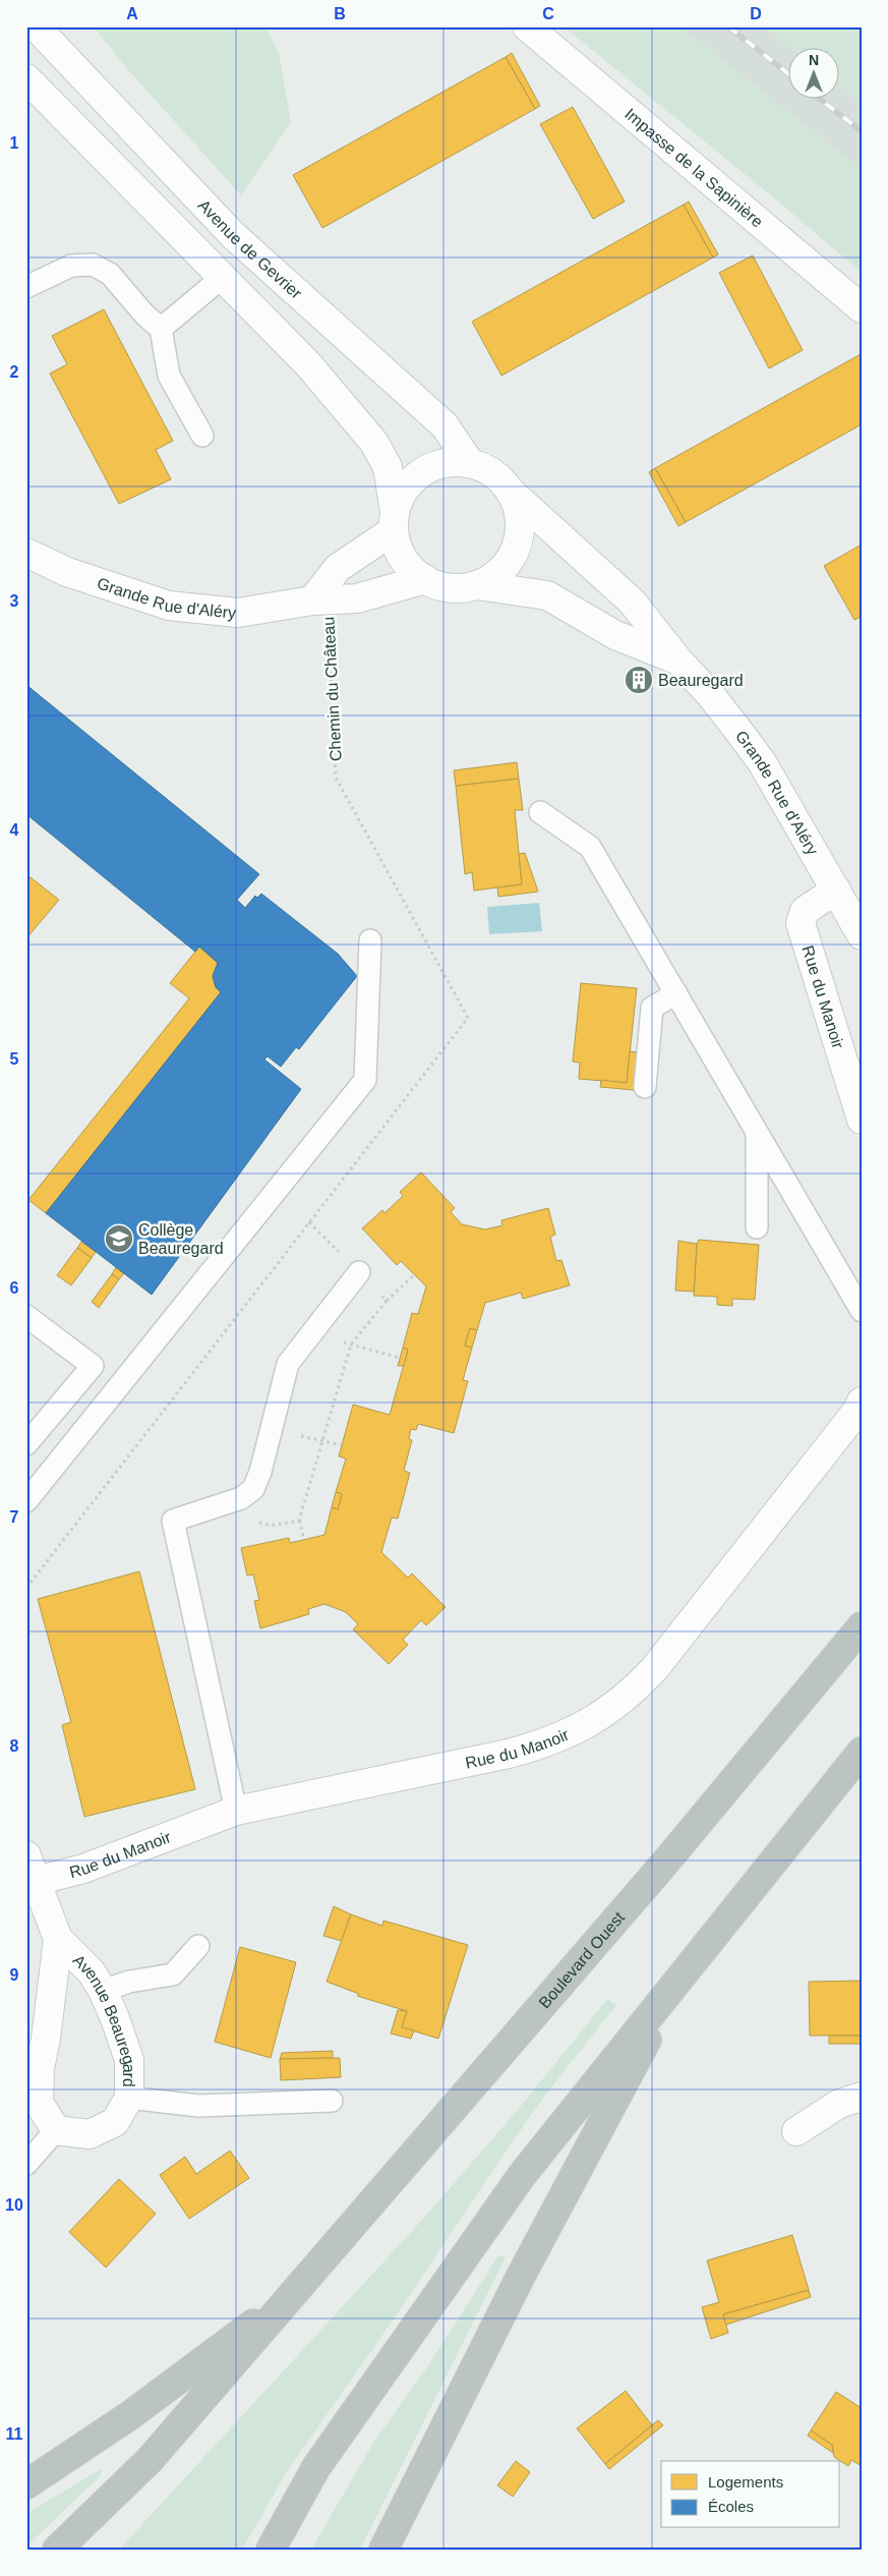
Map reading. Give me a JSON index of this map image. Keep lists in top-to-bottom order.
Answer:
{
  "streets": {
    "highway": ["Boulevard Ouest"],
    "street": [
      "Impasse de la Sapinière",
      "Avenue de Gevrier",
      "Grande Rue d'Aléry",
      "Rue du Manoir",
      "Avenue Beauregard"
    ],
    "path": ["Chemin du Château"]
  },
  "crossings": [
    ["Avenue de Gevrier", "Grande Rue d'Aléry"],
    ["Grande Rue d'Aléry", "Chemin du Château"],
    ["Grande Rue d'Aléry", "Rue du Manoir"],
    ["Rue du Manoir", "Avenue Beauregard"]
  ],
  "places": {
    "building": ["Beauregard"],
    "school or university": ["Collège Beauregard"]
  },
  "legend": ["Logements", "Écoles"],
  "north": "top",
  "grid": {
    "columns": [
      "A",
      "B",
      "C",
      "D"
    ],
    "rows": [
      "1",
      "2",
      "3",
      "4",
      "5",
      "6",
      "7",
      "8",
      "9",
      "10",
      "11"
    ]
  }
}
